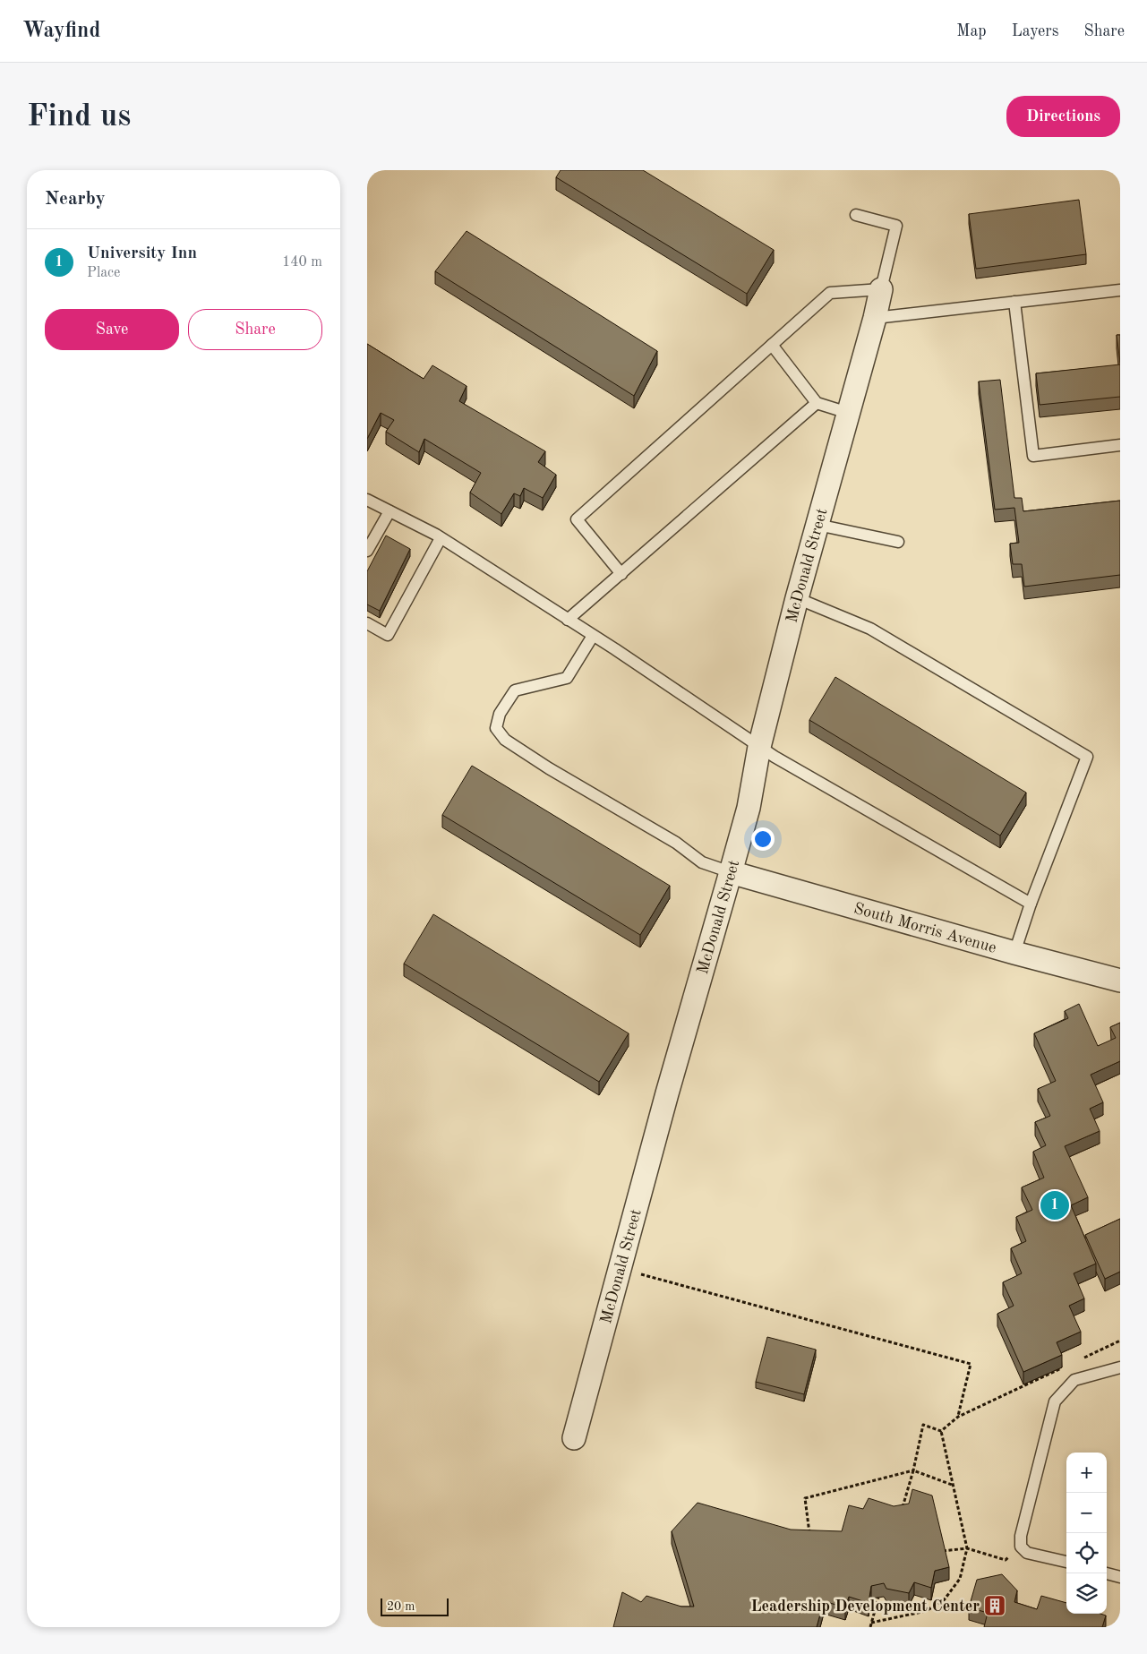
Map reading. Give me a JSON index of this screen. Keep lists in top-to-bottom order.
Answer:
{
  "streets": {
    "street": ["McDonald Street", "South Morris Avenue"]
  },
  "crossings": [
    ["McDonald Street", "South Morris Avenue"]
  ],
  "places": {
    "building": ["Leadership Development Center"]
  },
  "scale_bar": "20 m",
  "page": {
    "header": "Wayfind",
    "nav": ["Map", "Layers", "Share"],
    "buttons": [
      "Directions",
      ["Save", "Share"]
    ],
    "title": "Find us",
    "heading": "Nearby",
    "list": [
      {
        "mark": "1",
        "name": "University Inn",
        "note": "Place",
        "value": "140 m"
      }
    ],
    "pins": "1",
    "map_buttons": ["+", "−"],
    "scale": "20 m"
  }
}
